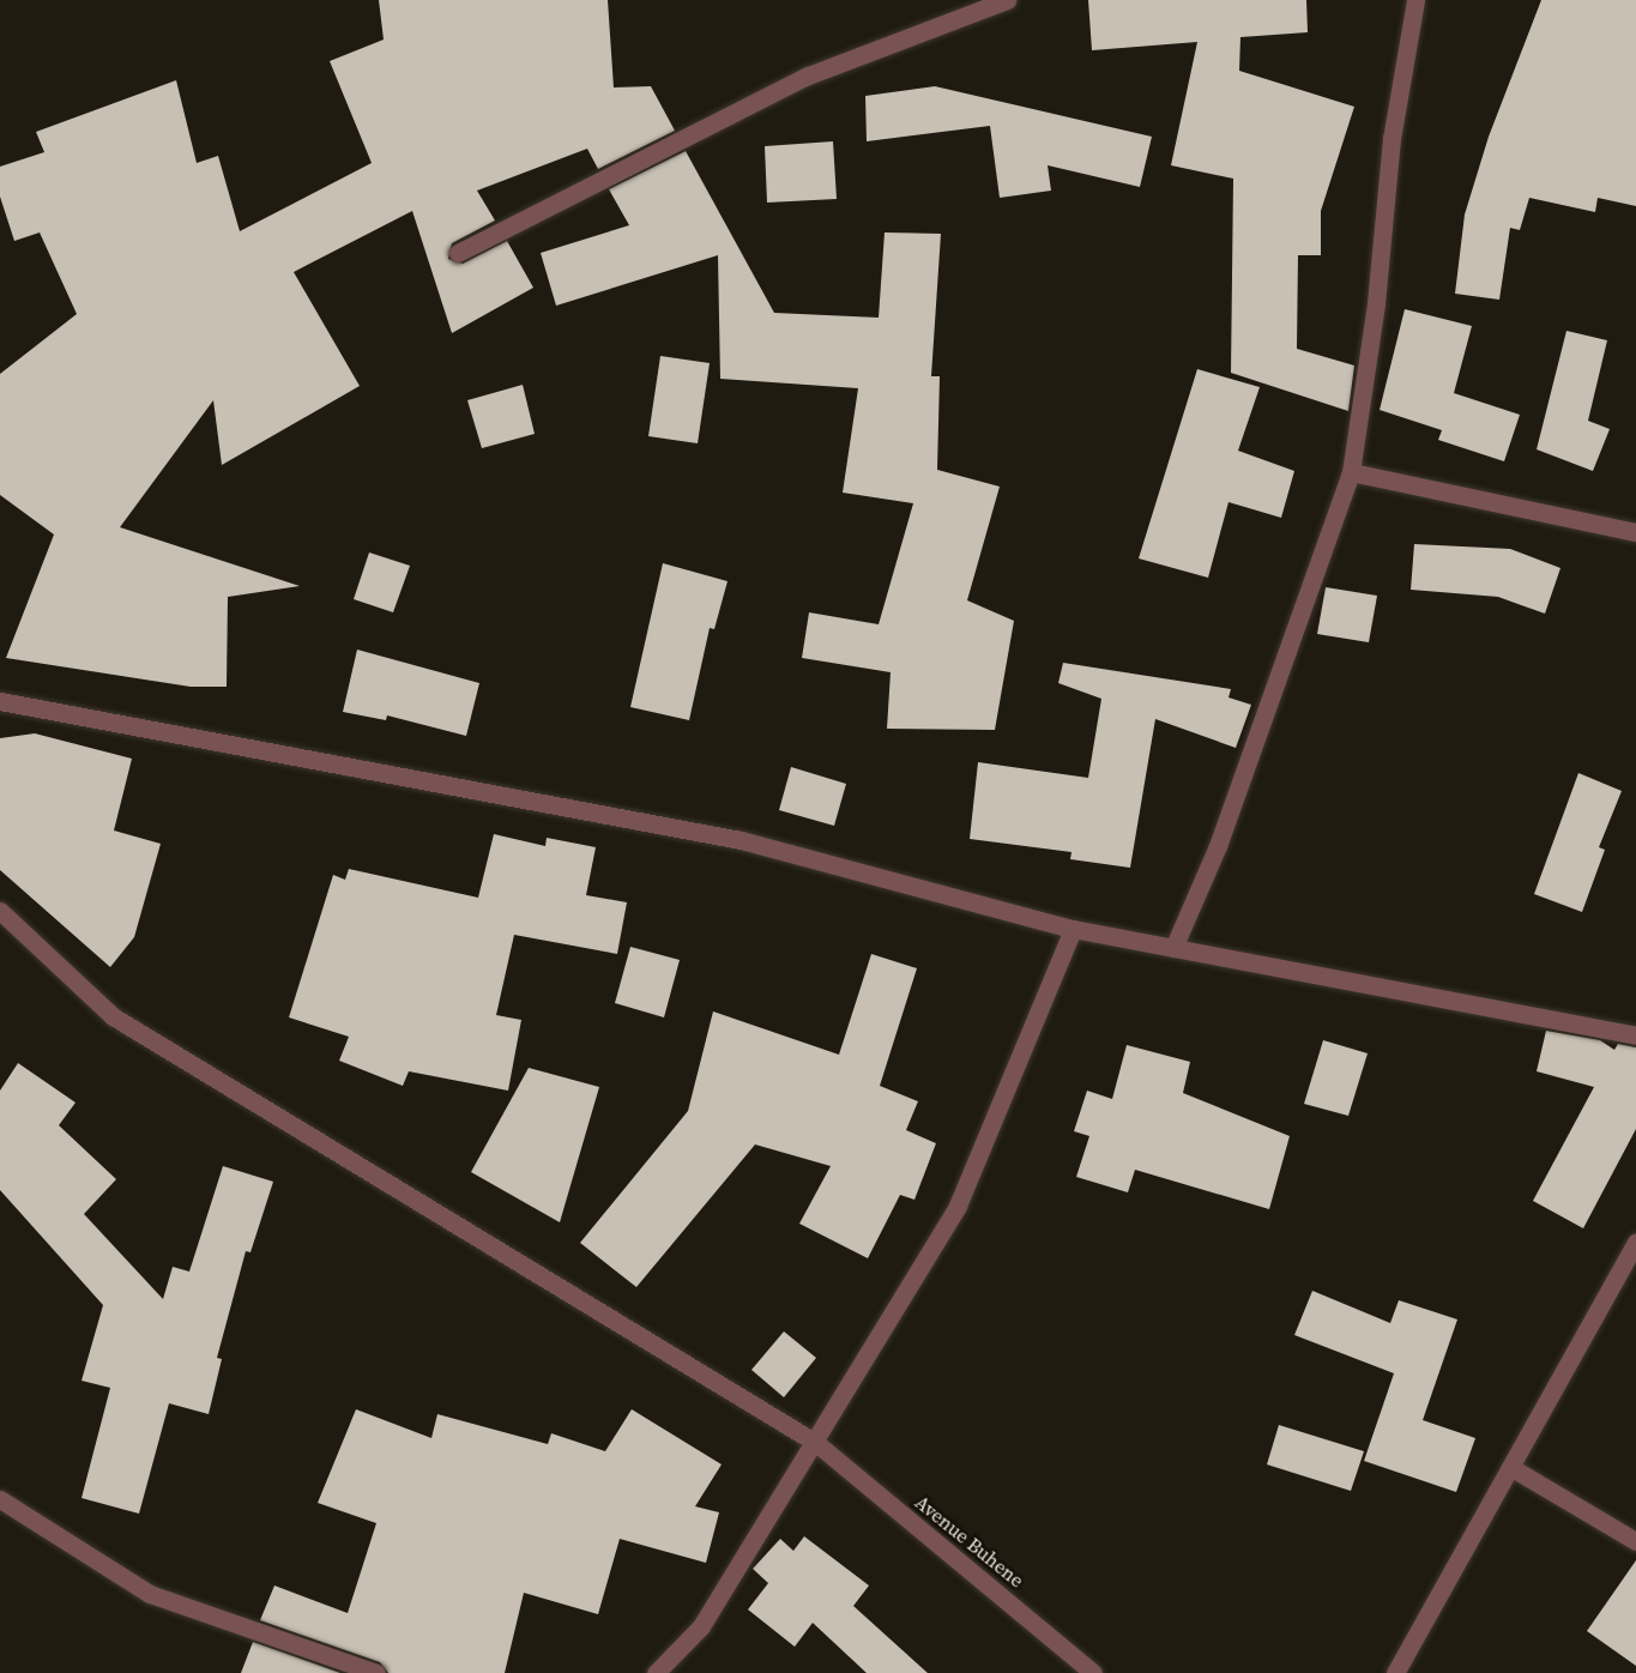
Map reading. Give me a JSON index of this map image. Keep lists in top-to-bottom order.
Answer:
{
  "streets": {
    "street": ["Avenue Buhene"]
  }
}
